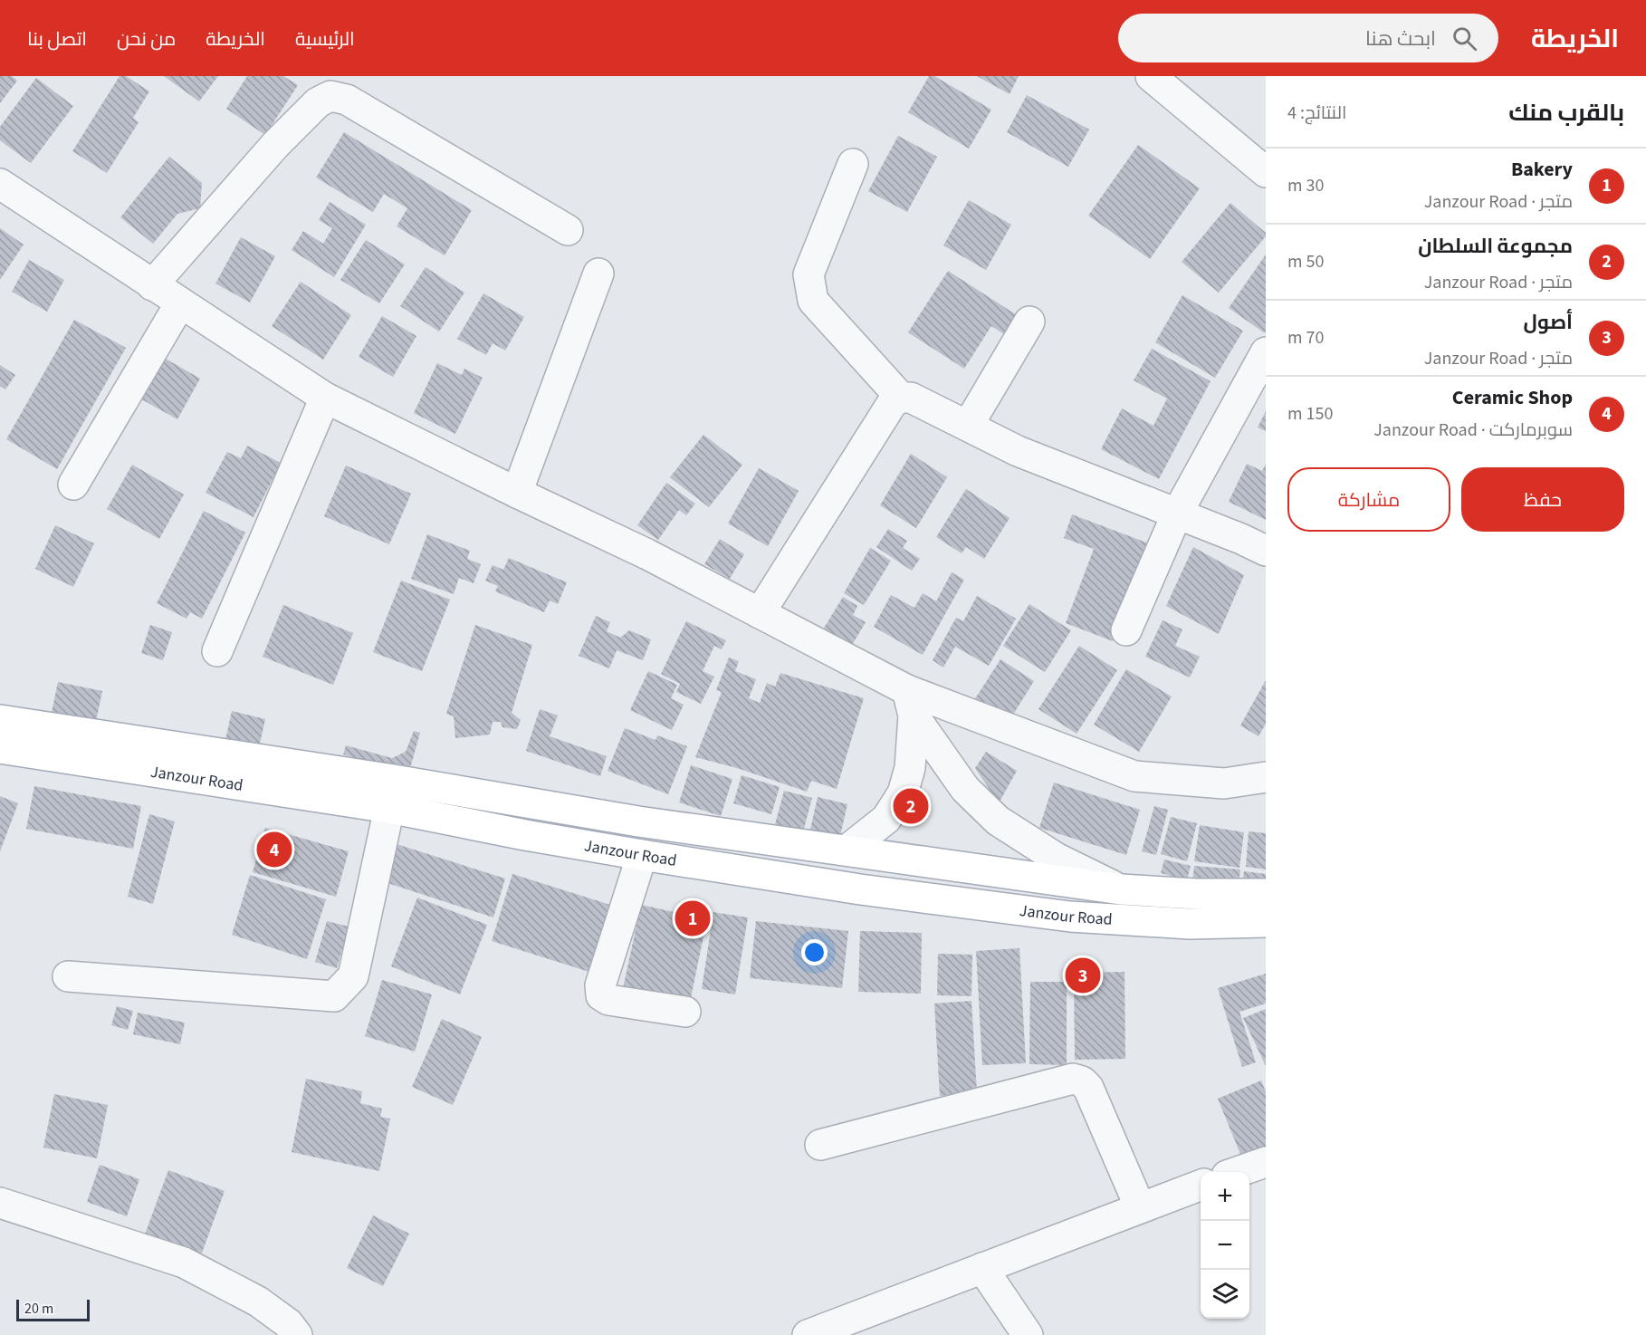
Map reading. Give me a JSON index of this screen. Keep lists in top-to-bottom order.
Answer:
{
  "streets": {
    "main road": ["Janzour Road"]
  },
  "scale_bar": "20 m",
  "page": {
    "header": "الخريطة",
    "search": "ابحث هنا",
    "nav": [
      "الرئيسية",
      "الخريطة",
      "من نحن",
      "اتصل بنا"
    ],
    "heading": ["بالقرب منك", "النتائج: 4"],
    "list": [
      {
        "mark": "1",
        "name": "Bakery",
        "note": "متجر · Janzour Road",
        "value": "30 m"
      },
      {
        "mark": "2",
        "name": "مجموعة السلطان",
        "note": "متجر · Janzour Road",
        "value": "50 m"
      },
      {
        "mark": "3",
        "name": "أصول",
        "note": "متجر · Janzour Road",
        "value": "70 m"
      },
      {
        "mark": "4",
        "name": "Ceramic Shop",
        "note": "سوبرماركت · Janzour Road",
        "value": "150 m"
      }
    ],
    "buttons": ["حفظ", "مشاركة"],
    "pins": [
      "2",
      "4",
      "1",
      "3"
    ],
    "map_buttons": ["+", "−"],
    "scale": "20 m"
  }
}
